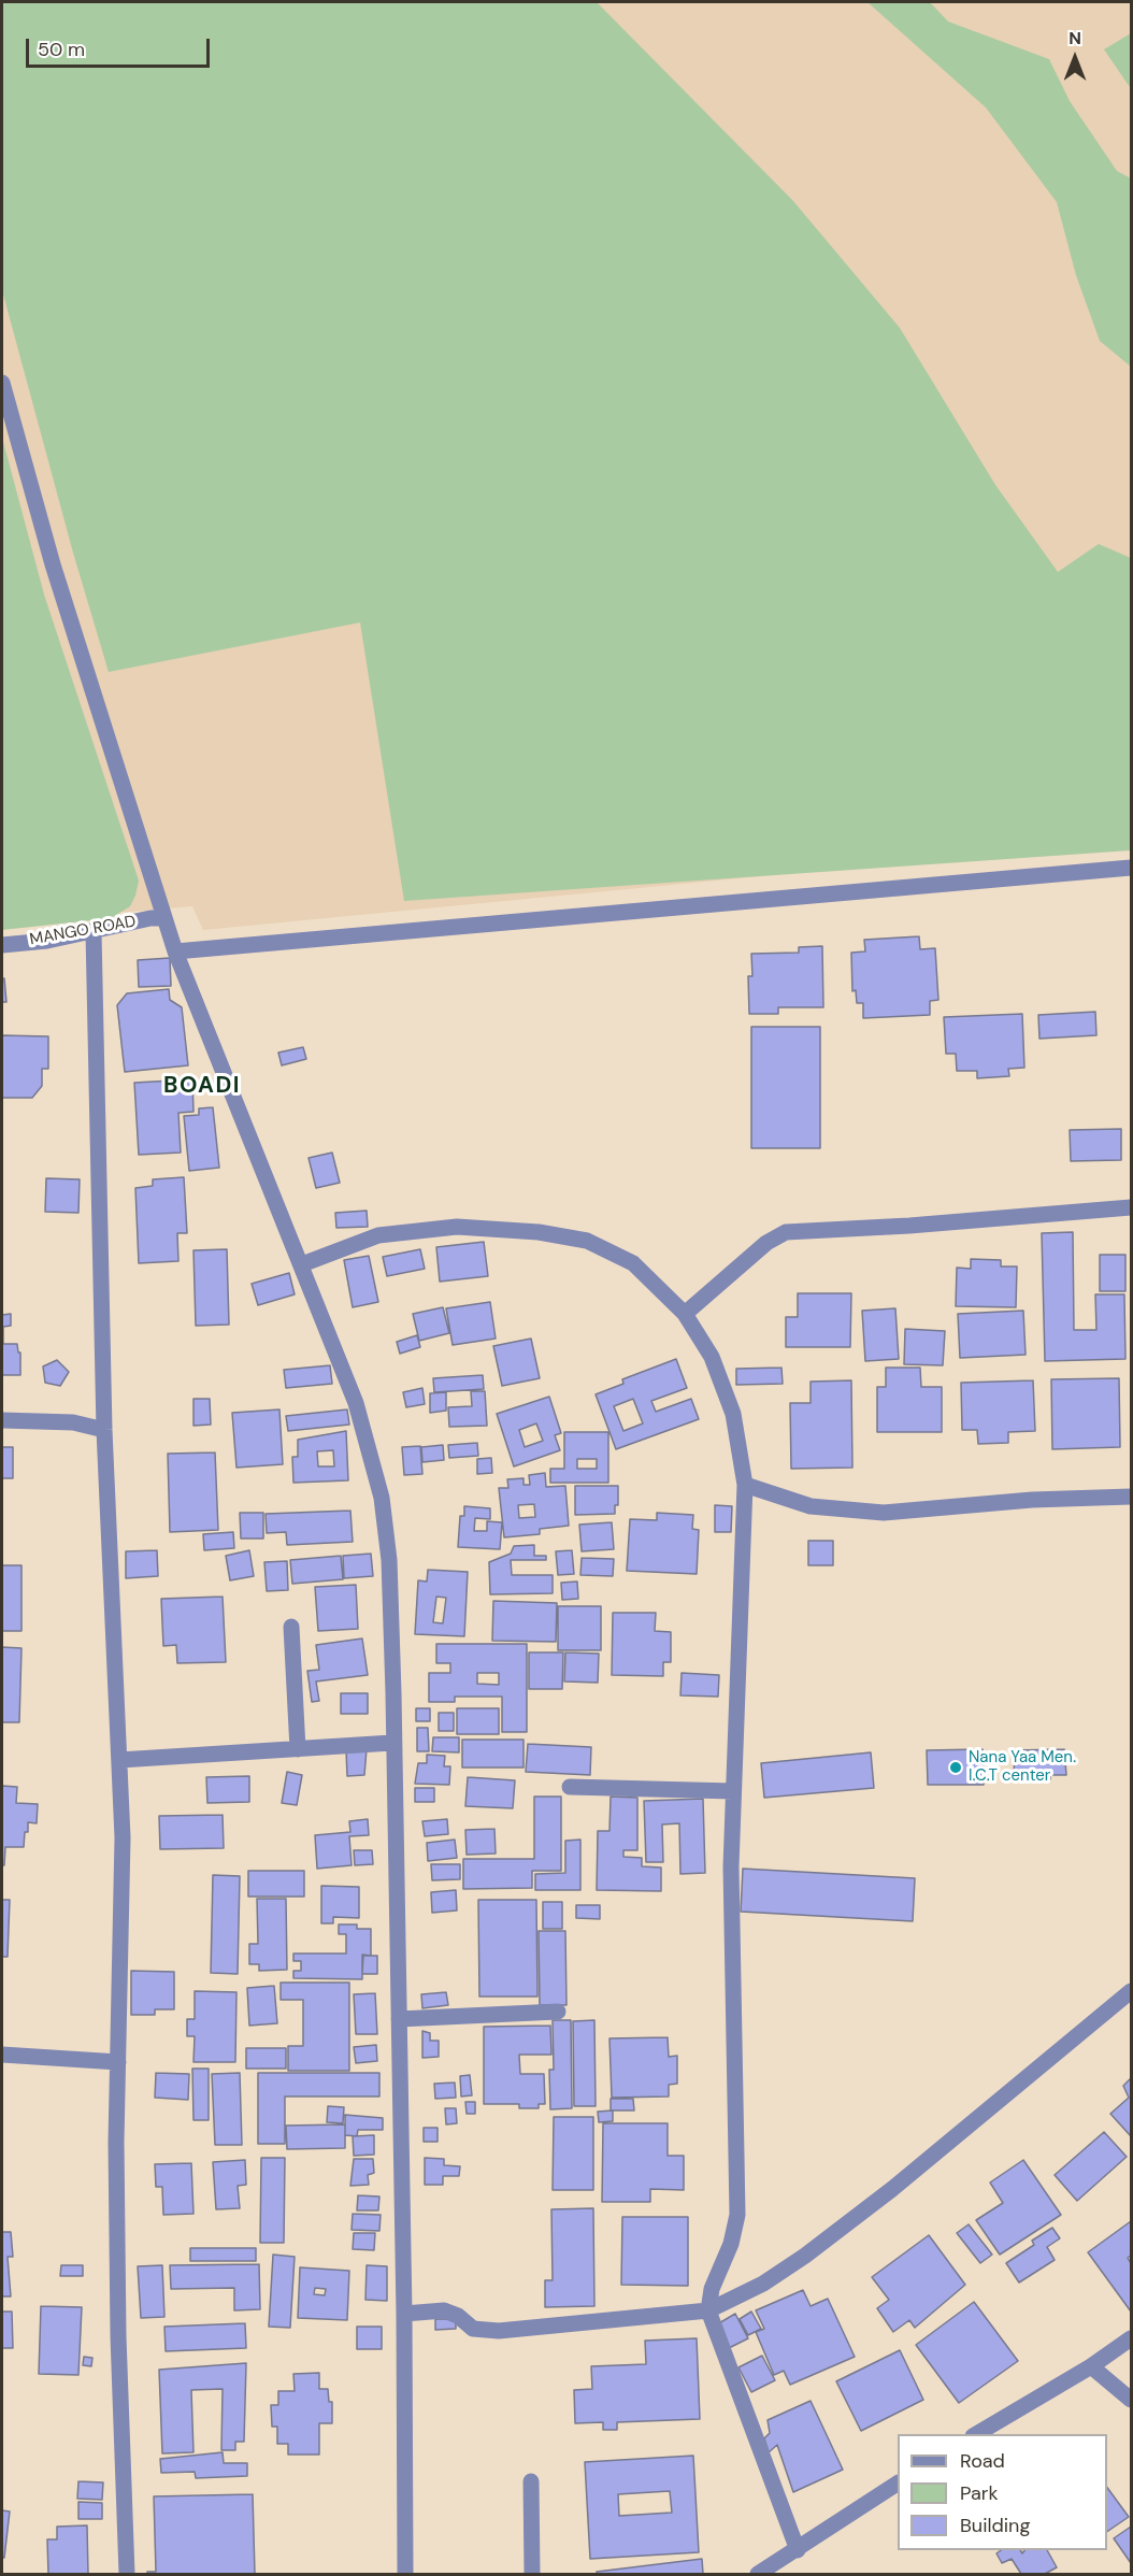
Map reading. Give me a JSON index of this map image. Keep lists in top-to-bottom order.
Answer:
{
  "streets": {
    "street": ["MANGO ROAD"]
  },
  "districts": ["BOADI"],
  "places": ["Nana Yaa Men. I.C.T center"],
  "legend": ["Road", "Park", "Building"],
  "scale_bar": "50 m",
  "north": "top"
}
